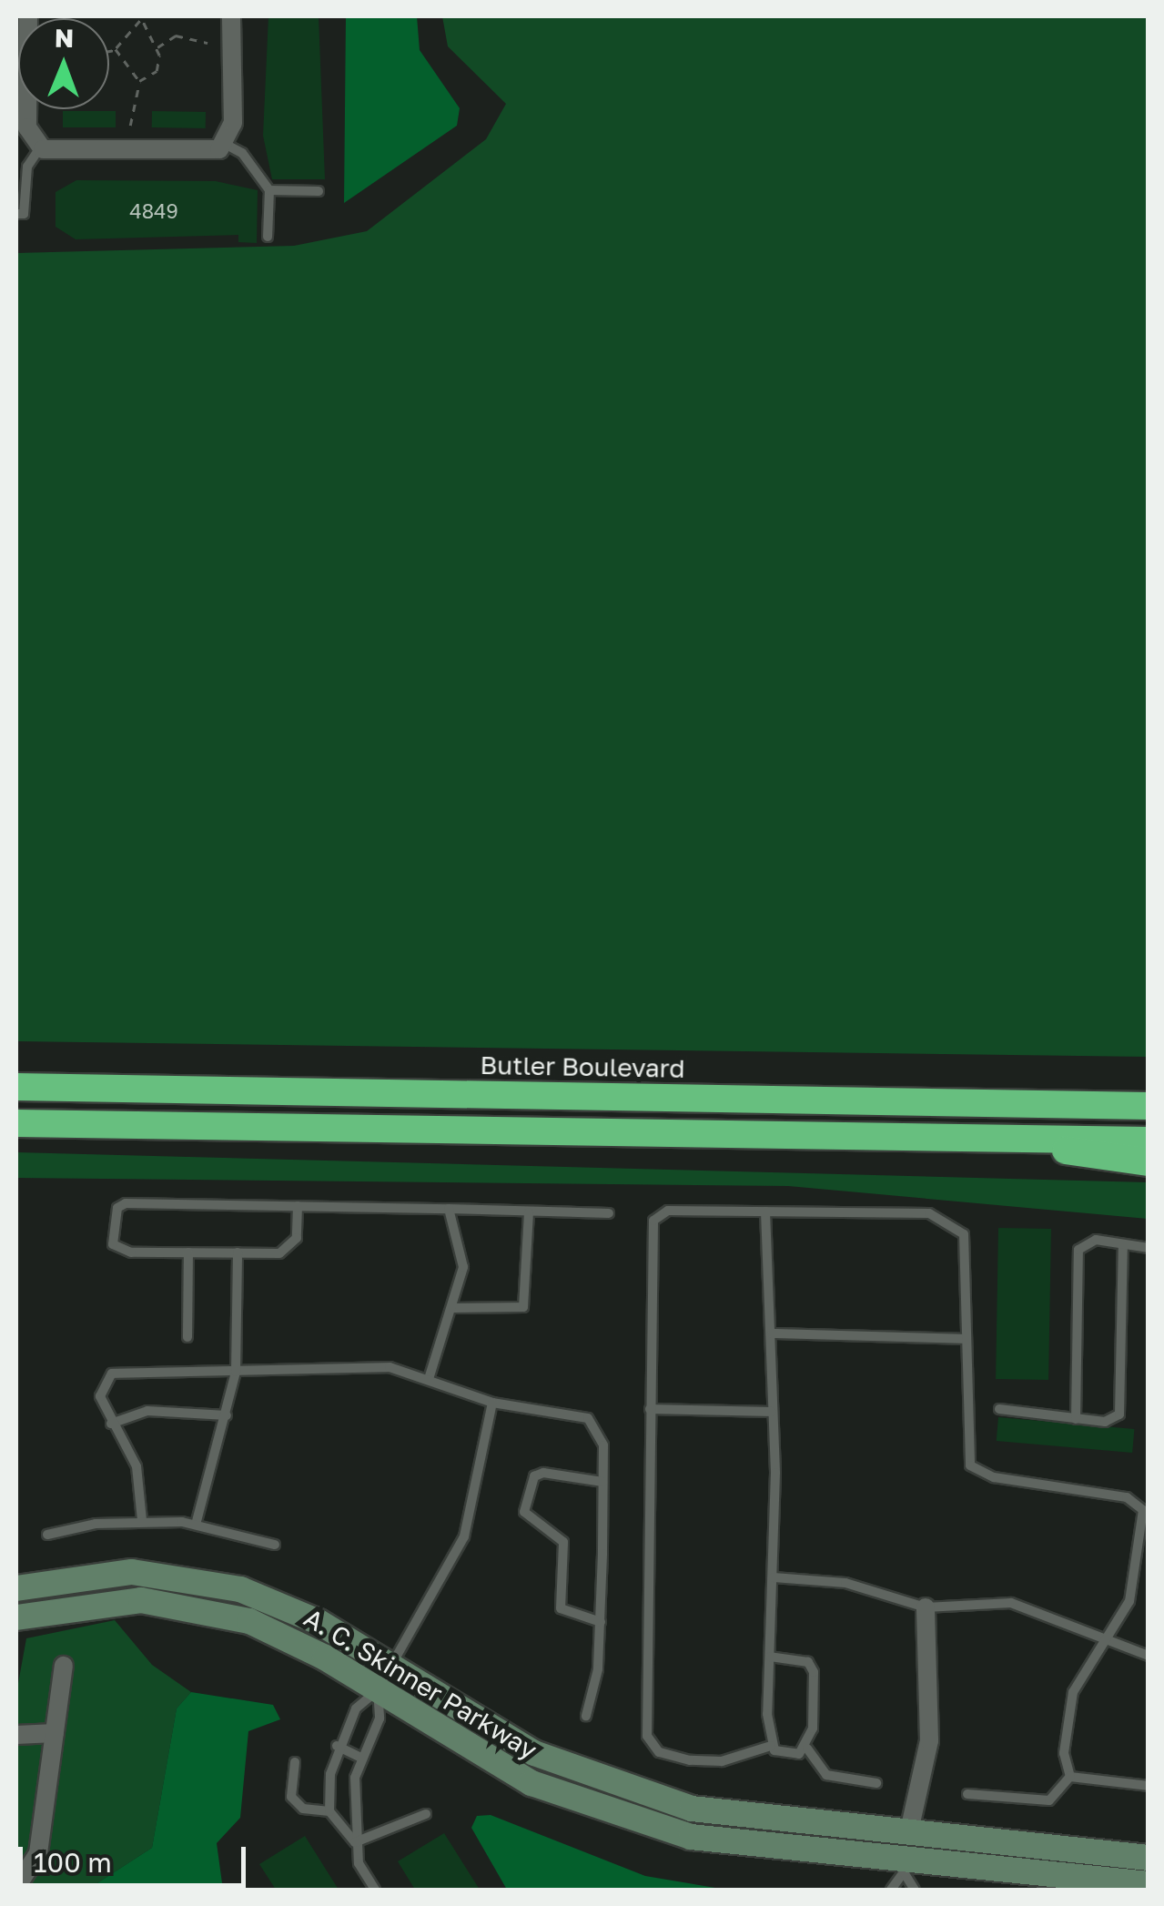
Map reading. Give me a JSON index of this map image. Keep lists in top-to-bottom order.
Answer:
{
  "streets": {
    "highway": ["Butler Boulevard"],
    "main road": ["A. C. Skinner Parkway"]
  },
  "house_numbers": ["4849"],
  "scale_bar": "100 m",
  "north": "top"
}
